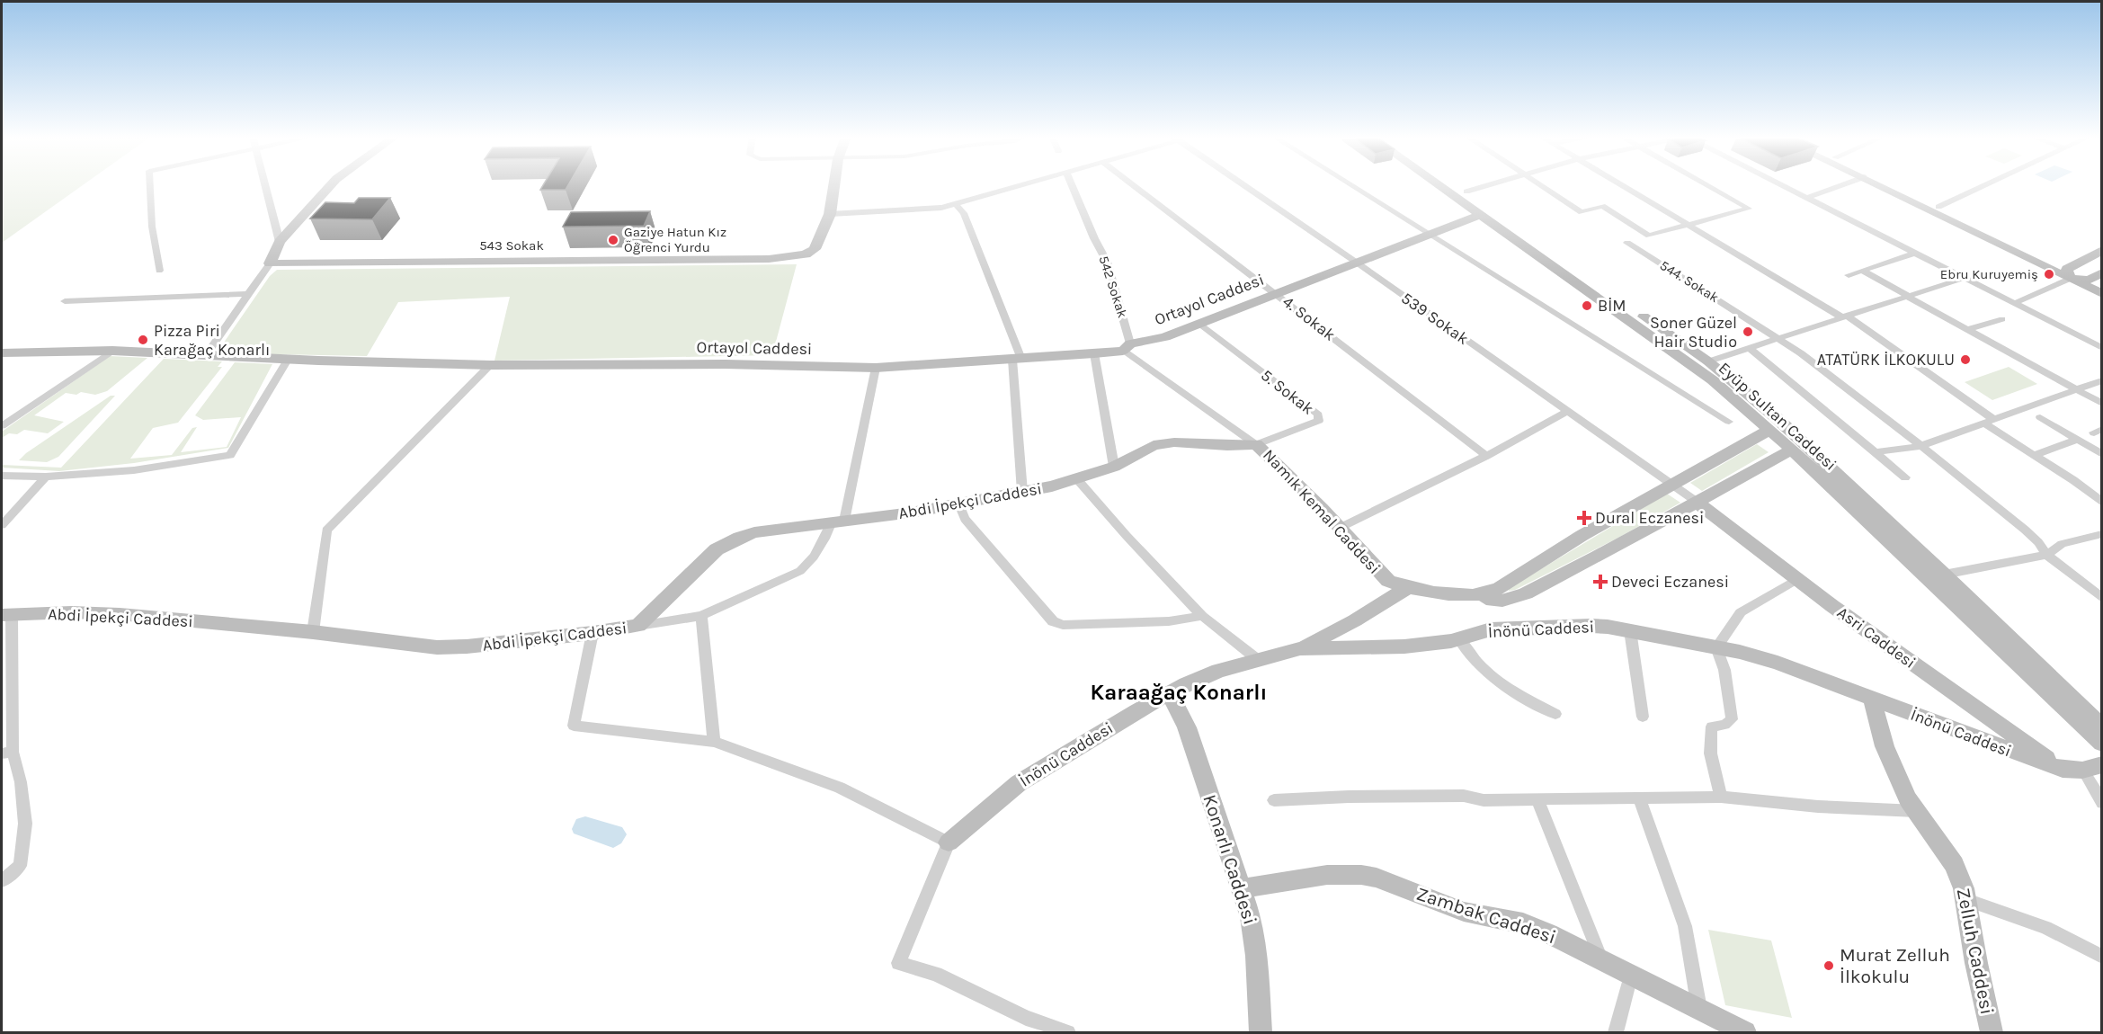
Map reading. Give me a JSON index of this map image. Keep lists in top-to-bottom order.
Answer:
{
  "streets": {
    "street": [
      "543 Sokak",
      "544. Sokak",
      "542 Sokak",
      "Ortayol Caddesi",
      "4. Sokak",
      "539 Sokak",
      "5. Sokak",
      "Eyüp Sultan Caddesi",
      "Abdi İpekçi Caddesi",
      "Namık Kemal Caddesi",
      "İnönü Caddesi",
      "Asri Caddesi",
      "Konarlı Caddesi",
      "Zambak Caddesi",
      "Zelluh Caddesi"
    ]
  },
  "crossings": [
    ["542 Sokak", "Ortayol Caddesi"],
    ["Ortayol Caddesi", "4. Sokak"],
    ["Ortayol Caddesi", "539 Sokak"],
    ["Ortayol Caddesi", "5. Sokak"],
    ["Ortayol Caddesi", "Eyüp Sultan Caddesi"],
    ["539 Sokak", "Namık Kemal Caddesi"],
    ["539 Sokak", "Asri Caddesi"],
    ["5. Sokak", "Abdi İpekçi Caddesi"],
    ["5. Sokak", "Namık Kemal Caddesi"],
    ["Eyüp Sultan Caddesi", "Namık Kemal Caddesi"],
    ["Abdi İpekçi Caddesi", "Namık Kemal Caddesi"],
    ["Namık Kemal Caddesi", "Asri Caddesi"],
    ["İnönü Caddesi", "Asri Caddesi"],
    ["İnönü Caddesi", "Konarlı Caddesi"],
    ["İnönü Caddesi", "Zelluh Caddesi"],
    ["Konarlı Caddesi", "Zambak Caddesi"]
  ],
  "districts": ["Karaağaç Konarlı"],
  "places": {
    "other": [
      "Gaziye Hatun Kız Öğrenci Yurdu",
      "Ebru Kuruyemiş",
      "BİM",
      "Soner Güzel Hair Studio",
      "Pizza Piri Karağaç Konarlı",
      "ATATÜRK İLKOKULU",
      "Murat Zelluh İlkokulu"
    ],
    "health": ["Dural Eczanesi", "Deveci Eczanesi"]
  }
}
